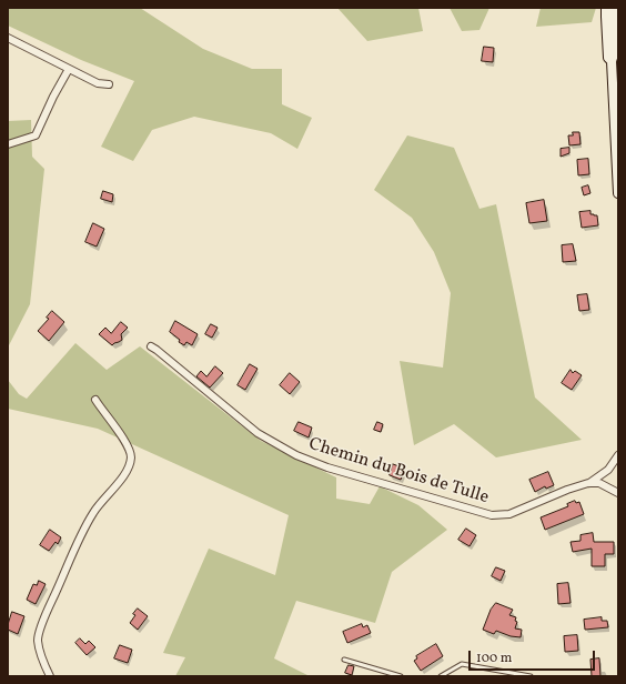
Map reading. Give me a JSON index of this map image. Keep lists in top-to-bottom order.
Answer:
{
  "streets": {
    "street": ["Chemin du Bois de Tulle"]
  },
  "scale_bar": "100 m"
}
